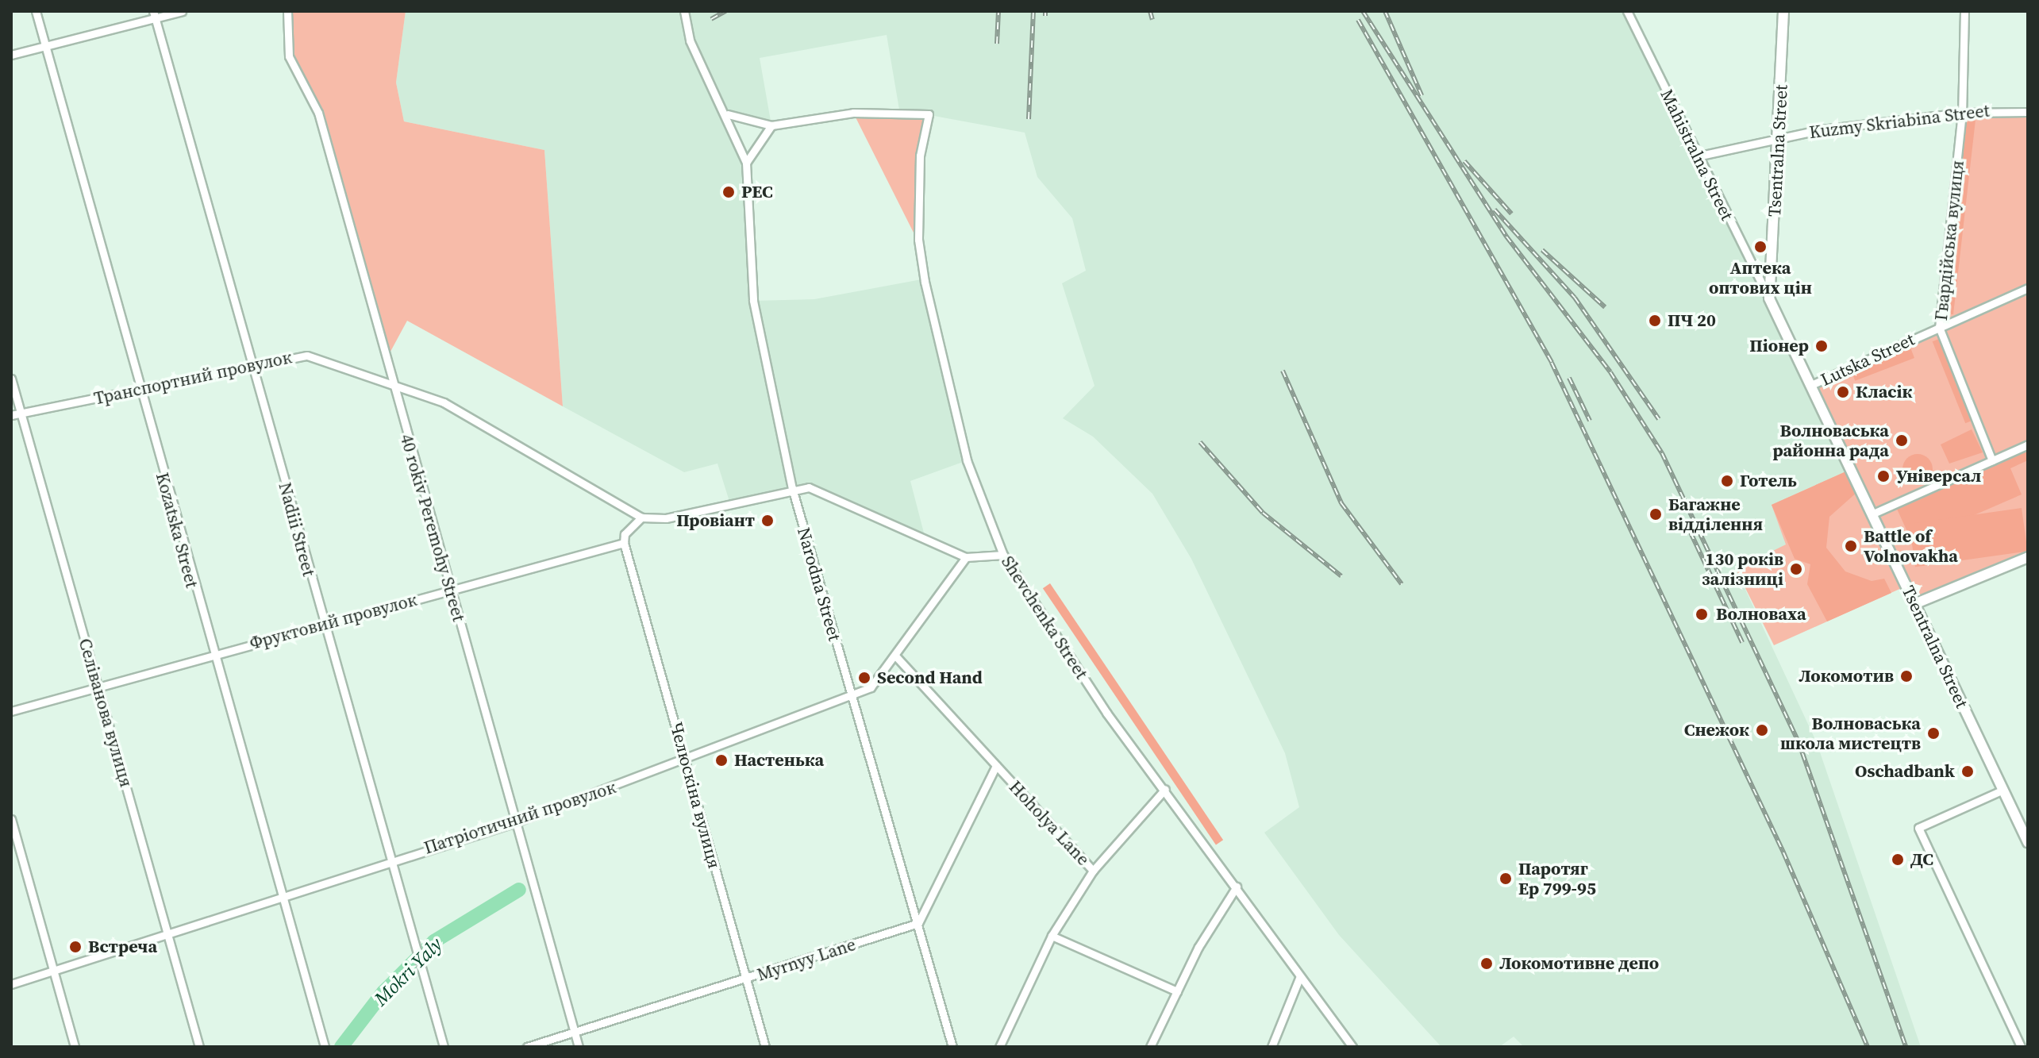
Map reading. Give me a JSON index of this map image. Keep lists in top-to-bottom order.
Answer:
{
  "streets": {
    "main road": ["Tsentralna Street"],
    "street": [
      "Kuzmy Skriabina Street",
      "Mahistralna Street",
      "Гвардійська вулиця",
      "Lutska Street",
      "Транспортний провулок",
      "40 rokiv Peremohy Street",
      "Nadiii Street",
      "Kozatska Street",
      "Narodna Street",
      "Shevchenka Street",
      "Фруктовий провулок",
      "Селіванова вулиця",
      "Челюскіна вулиця",
      "Патріотичний провулок",
      "Hoholya Lane",
      "Myrnyy Lane"
    ]
  },
  "crossings": [
    ["Kuzmy Skriabina Street", "Tsentralna Street"],
    ["Kuzmy Skriabina Street", "Mahistralna Street"],
    ["Kuzmy Skriabina Street", "Гвардійська вулиця"],
    ["Tsentralna Street", "Mahistralna Street"],
    ["Tsentralna Street", "Lutska Street"],
    ["Гвардійська вулиця", "Lutska Street"],
    ["Транспортний провулок", "40 rokiv Peremohy Street"],
    ["Транспортний провулок", "Nadiii Street"],
    ["Транспортний провулок", "Kozatska Street"],
    ["Транспортний провулок", "Селіванова вулиця"],
    ["40 rokiv Peremohy Street", "Фруктовий провулок"],
    ["40 rokiv Peremohy Street", "Патріотичний провулок"],
    ["40 rokiv Peremohy Street", "Myrnyy Lane"],
    ["Nadiii Street", "Фруктовий провулок"],
    ["Nadiii Street", "Патріотичний провулок"],
    ["Kozatska Street", "Фруктовий провулок"],
    ["Kozatska Street", "Патріотичний провулок"],
    ["Narodna Street", "Патріотичний провулок"],
    ["Narodna Street", "Myrnyy Lane"],
    ["Фруктовий провулок", "Селіванова вулиця"],
    ["Фруктовий провулок", "Челюскіна вулиця"],
    ["Селіванова вулиця", "Патріотичний провулок"],
    ["Челюскіна вулиця", "Патріотичний провулок"],
    ["Челюскіна вулиця", "Myrnyy Lane"],
    ["Патріотичний провулок", "Hoholya Lane"]
  ],
  "water": ["Mokri Yaly"],
  "places": [
    "РЕС",
    "Аптека оптових цін",
    "ПЧ 20",
    "Піонер",
    "Класік",
    "Волноваська районна рада",
    "Універсал",
    "Готель",
    "Багажне відділення",
    "Провіант",
    "Battle of Volnovakha",
    "130 років залізниці",
    "Волноваха",
    "Локомотив",
    "Second Hand",
    "Снежок",
    "Волноваська школа мистецтв",
    "Настенька",
    "Oschadbank",
    "ДС",
    "Паротяг Ер 799-95",
    "Встреча",
    "Локомотивне депо"
  ]
}
